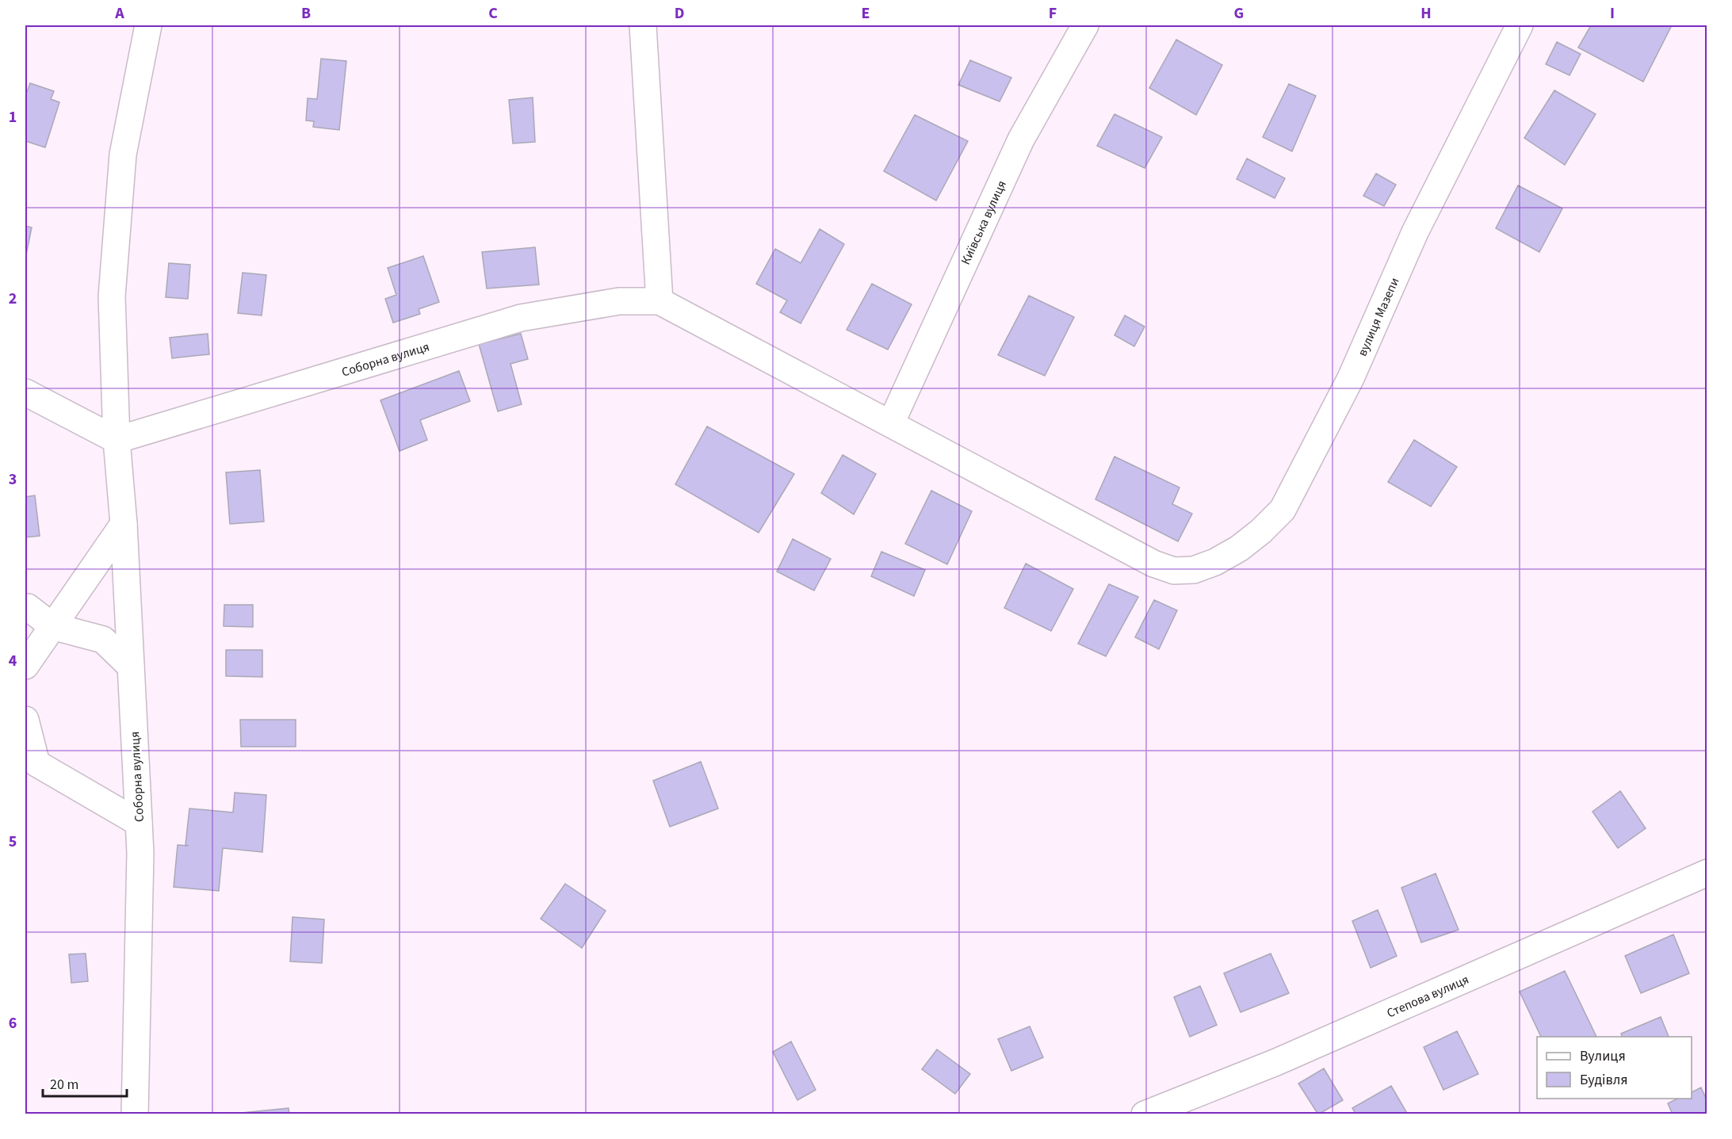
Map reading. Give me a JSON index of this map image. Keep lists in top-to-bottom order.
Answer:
{
  "streets": {
    "street": [
      "Київська вулиця",
      "вулиця Мазепи",
      "Соборна вулиця",
      "Степова вулиця"
    ]
  },
  "crossings": [
    ["Київська вулиця", "вулиця Мазепи"]
  ],
  "legend": ["Вулиця", "Будівля"],
  "scale_bar": "20 m",
  "grid": {
    "columns": [
      "A",
      "B",
      "C",
      "D",
      "E",
      "F",
      "G",
      "H",
      "I"
    ],
    "rows": [
      "1",
      "2",
      "3",
      "4",
      "5",
      "6"
    ]
  }
}
